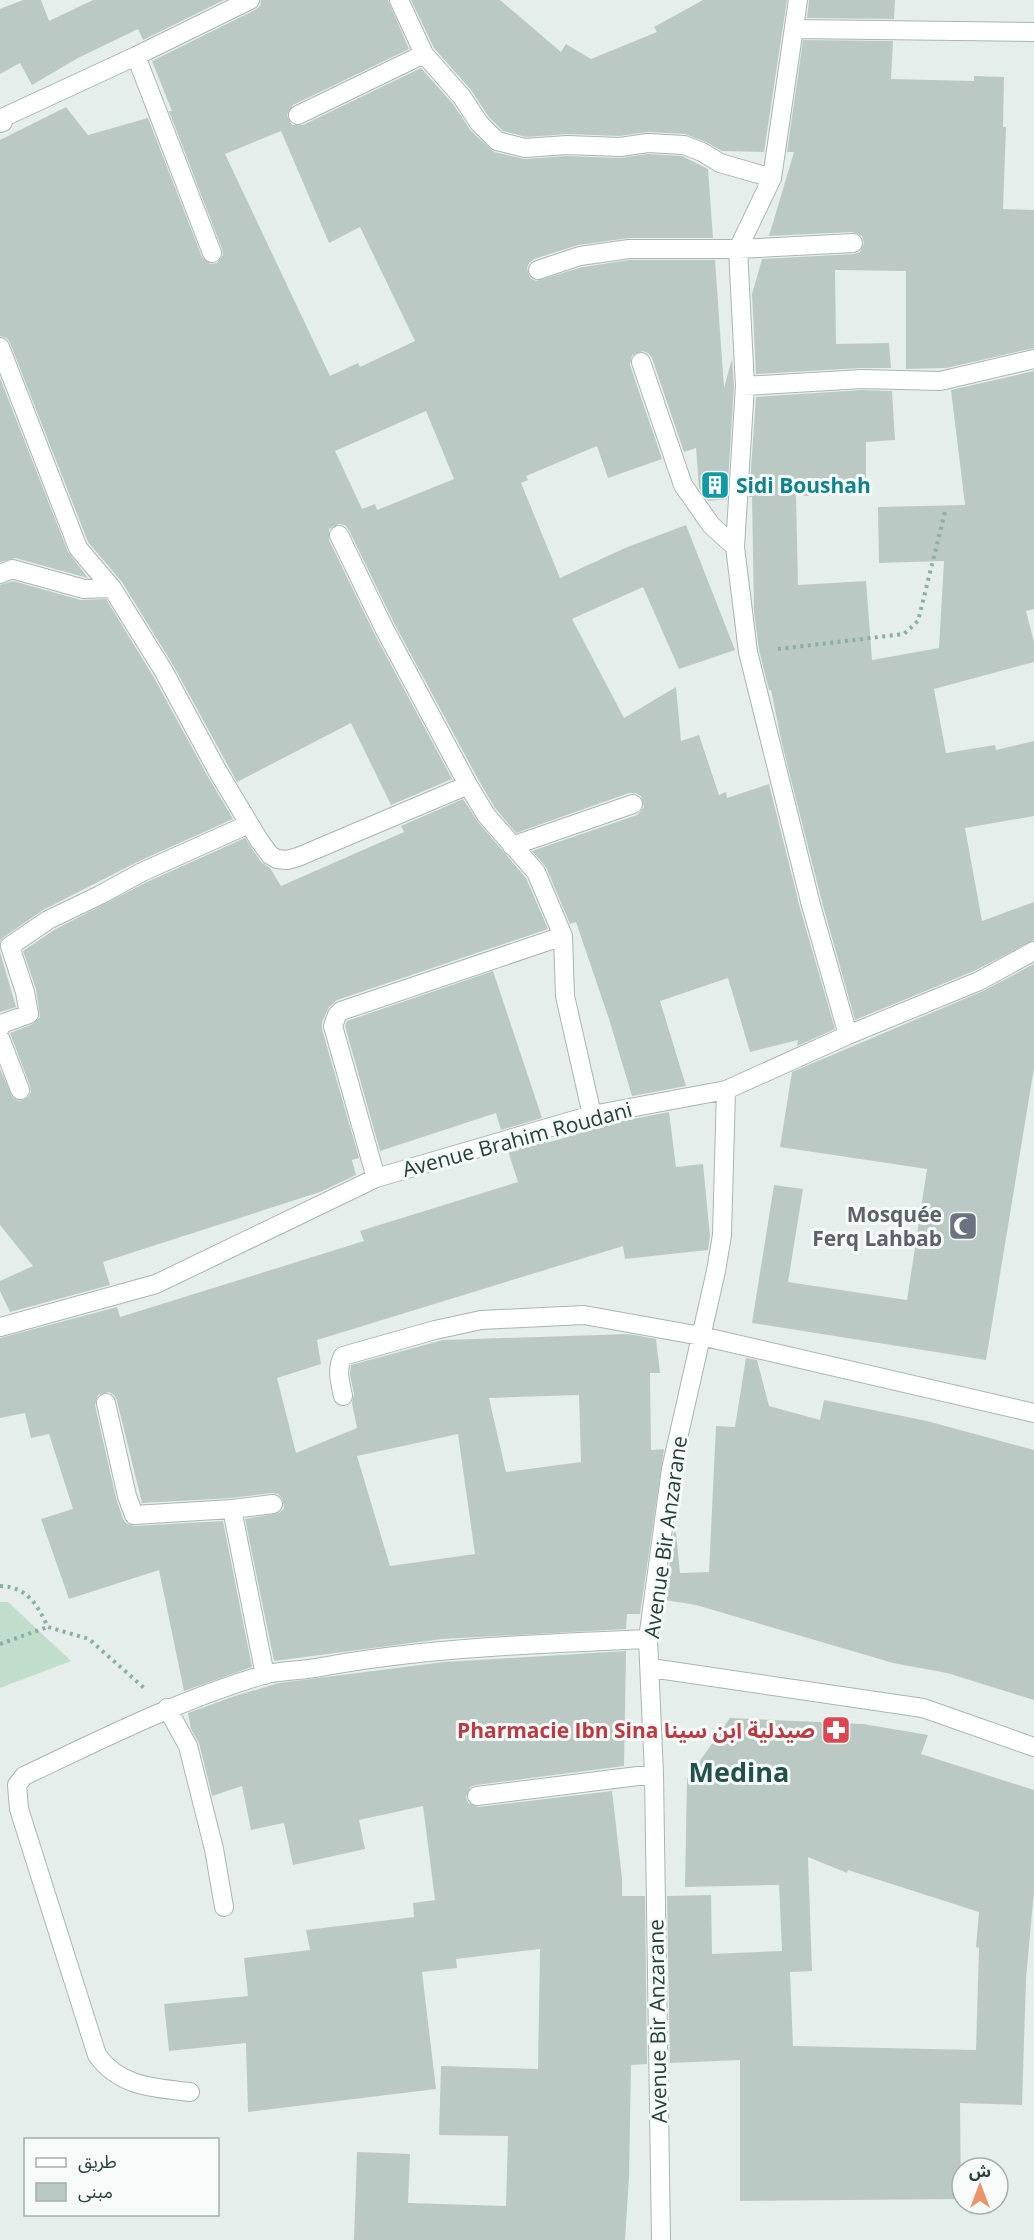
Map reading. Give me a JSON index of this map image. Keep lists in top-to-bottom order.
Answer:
{
  "streets": {
    "street": ["Avenue Brahim Roudani", "Avenue Bir Anzarane"]
  },
  "crossings": [
    ["Avenue Brahim Roudani", "Avenue Bir Anzarane"]
  ],
  "districts": ["Medina"],
  "places": {
    "building": ["Sidi Boushah"],
    "mosque": ["Mosquée Ferq Lahbab"],
    "pharmacy": ["Pharmacie Ibn Sina صيدلية ابن سينا"]
  },
  "legend": ["طريق", "مبنى"],
  "north": "top"
}
